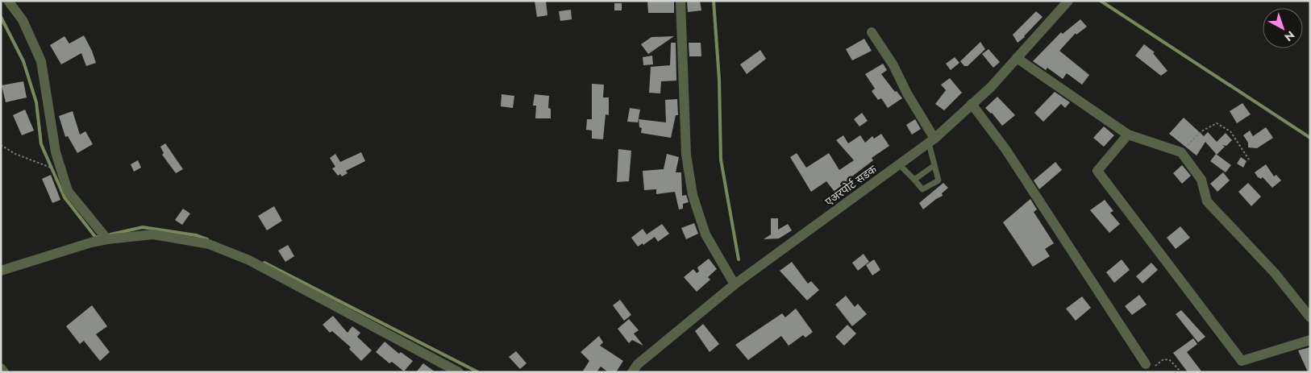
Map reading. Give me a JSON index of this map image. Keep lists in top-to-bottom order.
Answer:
{
  "streets": {
    "street": ["एअरपोर्ट सडक"]
  },
  "north": "bottom right"
}
